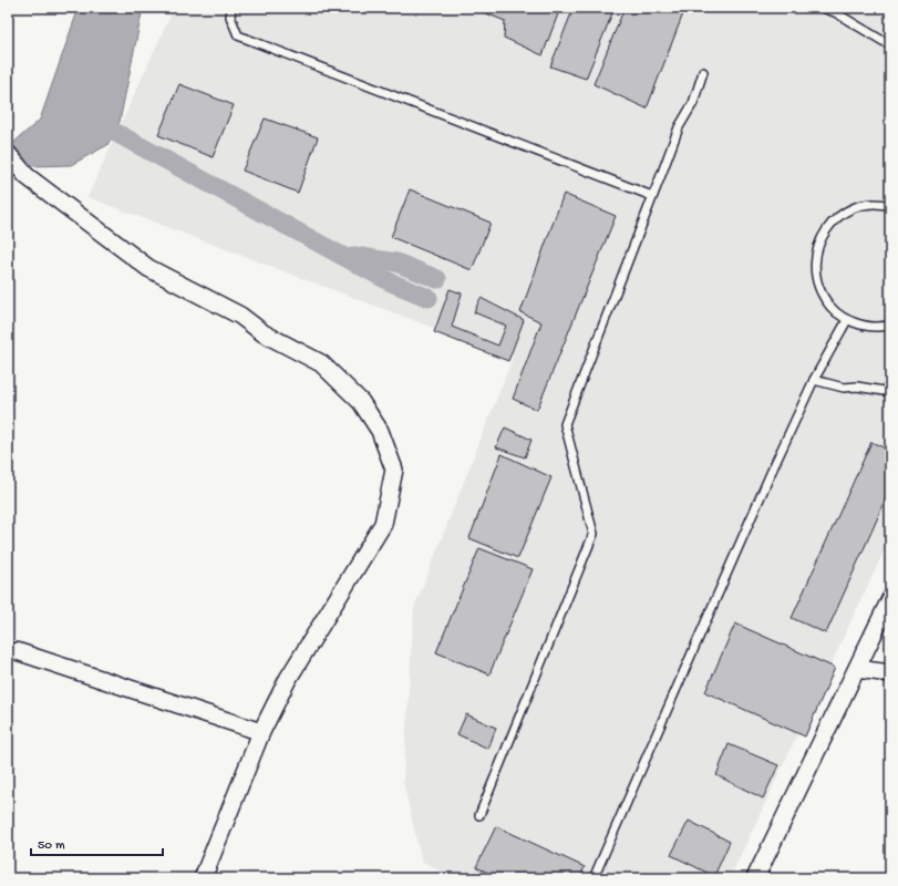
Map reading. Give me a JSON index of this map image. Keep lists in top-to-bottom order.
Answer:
{
  "scale_bar": "50 m"
}
